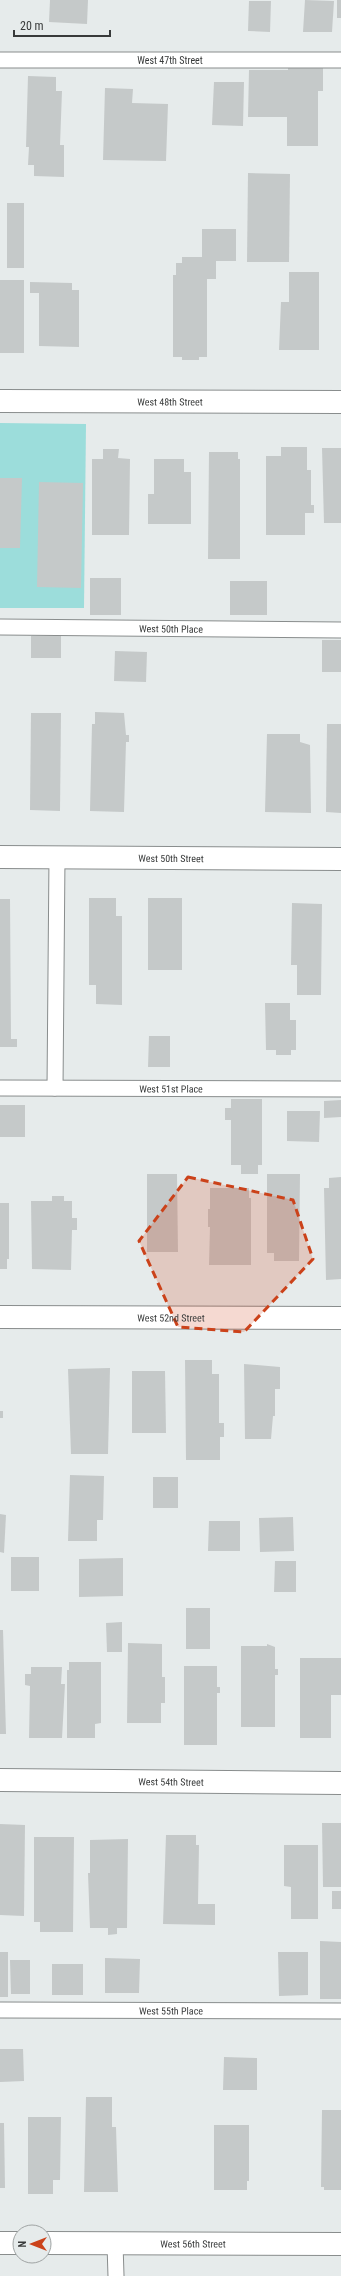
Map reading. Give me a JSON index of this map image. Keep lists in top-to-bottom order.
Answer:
{
  "streets": {
    "street": [
      "West 48th Street",
      "West 50th Street",
      "West 52nd Street",
      "West 54th Street",
      "West 56th Street"
    ],
    "lane": [
      "West 47th Street",
      "West 50th Place",
      "West 51st Place",
      "West 55th Place"
    ]
  },
  "scale_bar": "20 m",
  "north": "left"
}
